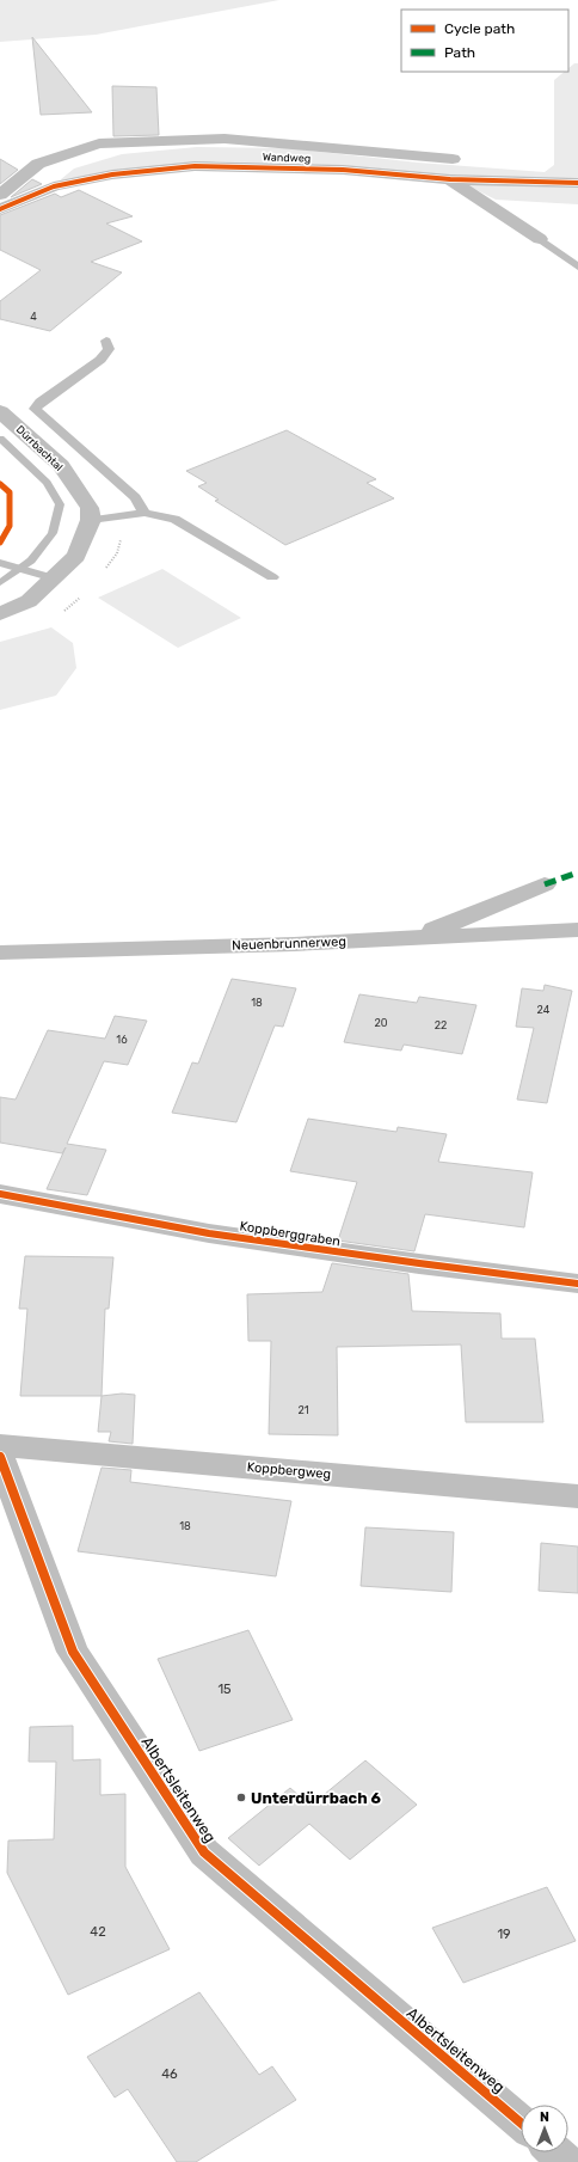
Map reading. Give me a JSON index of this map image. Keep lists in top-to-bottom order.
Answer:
{
  "streets": {
    "street": [
      "Wandweg",
      "Dürrbachtal",
      "Neuenbrunnerweg",
      "Koppberggraben",
      "Koppbergweg",
      "Albertsleitenweg"
    ]
  },
  "places": ["Unterdürrbach 6"],
  "house_numbers": [
    "4",
    "18",
    "24",
    "20",
    "22",
    "16",
    "21",
    "18",
    "15",
    "42",
    "19",
    "46"
  ],
  "legend": ["Cycle path", "Path"],
  "north": "top"
}
